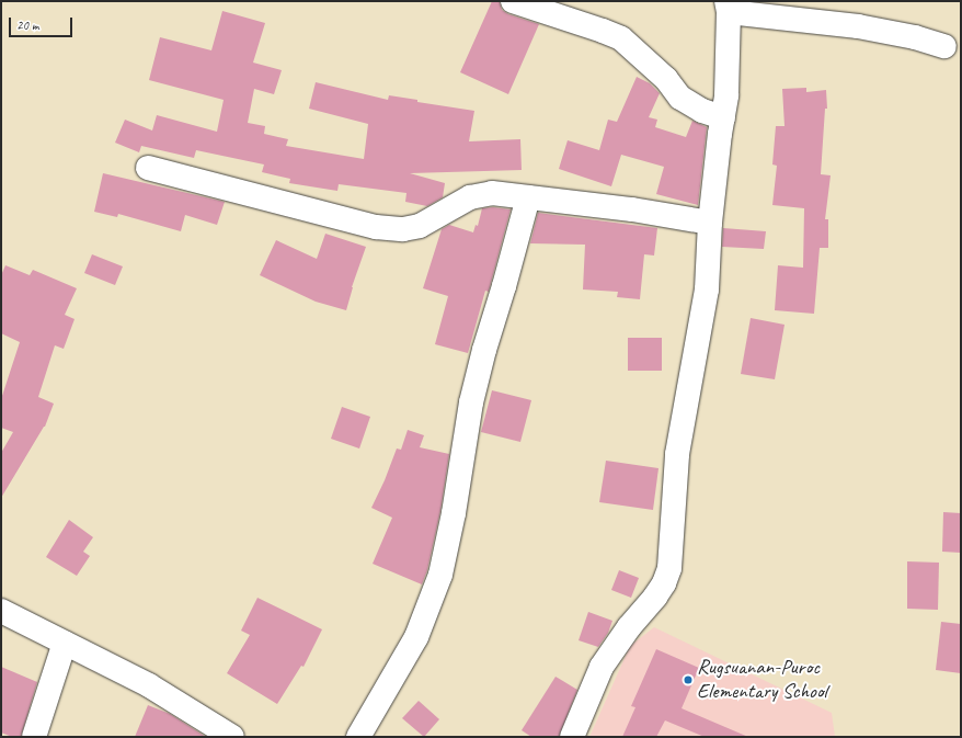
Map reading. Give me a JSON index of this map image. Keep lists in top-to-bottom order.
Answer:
{
  "places": ["Rugsuanan-Puroc Elementary School"],
  "scale_bar": "20 m"
}
